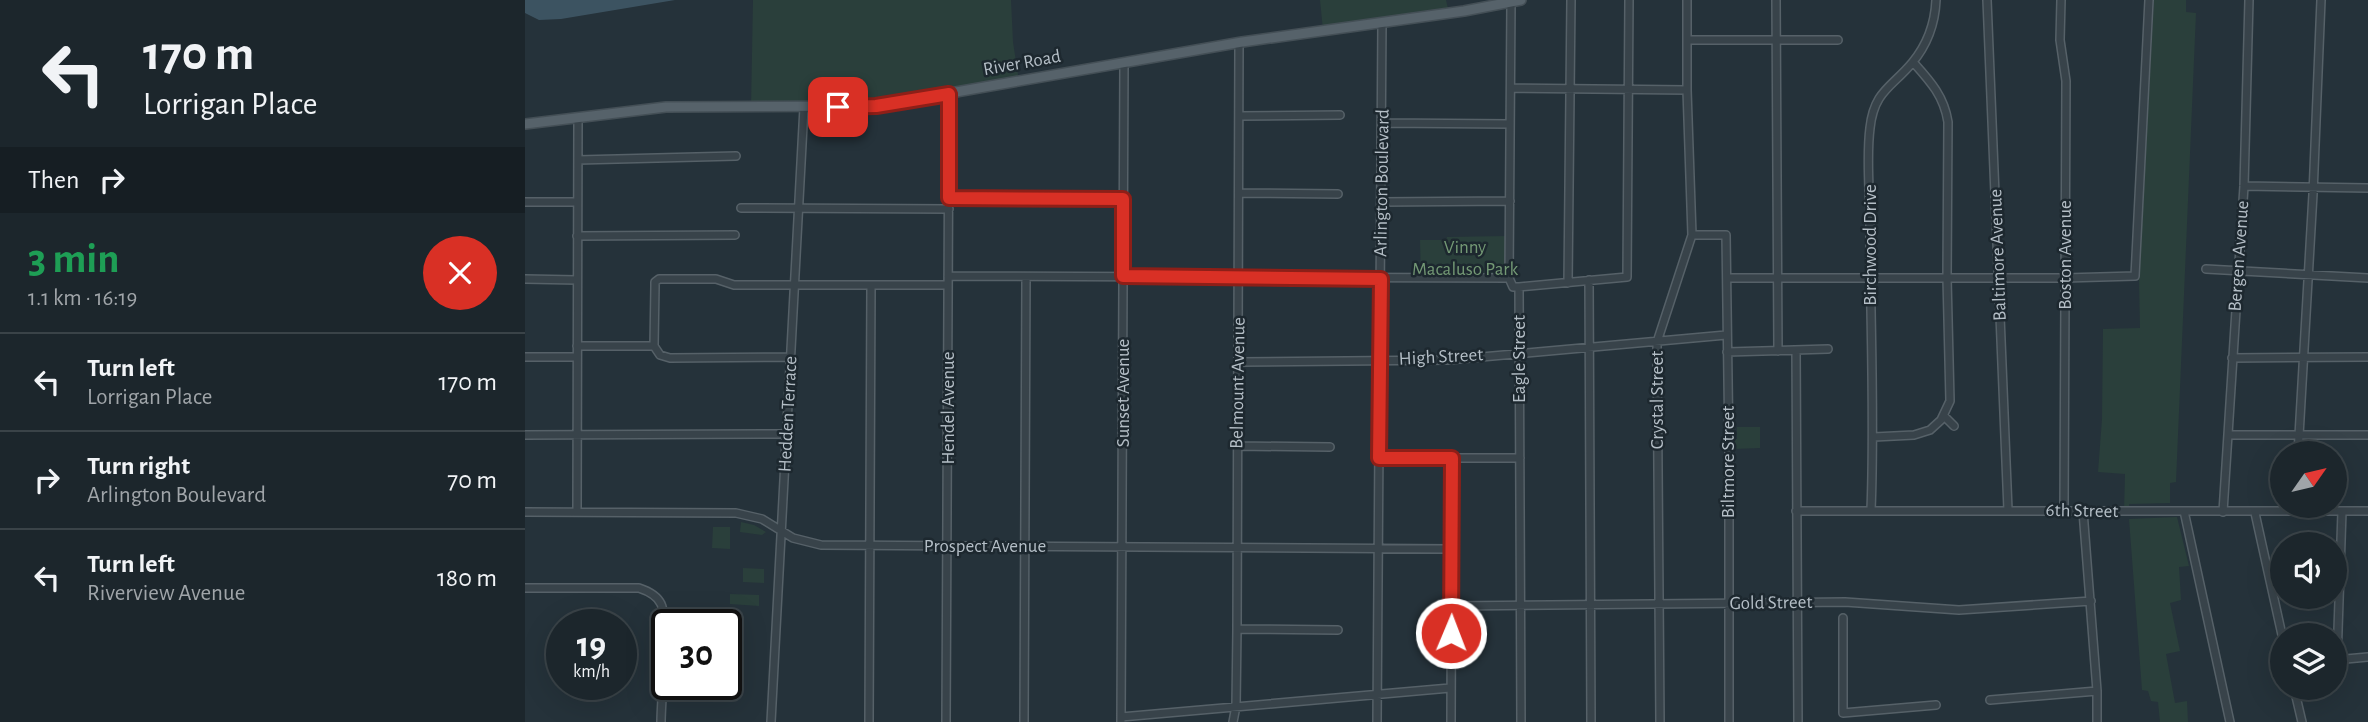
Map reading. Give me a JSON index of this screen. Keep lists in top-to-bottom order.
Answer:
{
  "streets": {
    "main road": ["River Road"],
    "street": [
      "Arlington Boulevard",
      "Birchwood Drive",
      "Baltimore Avenue",
      "Boston Avenue",
      "Bergen Avenue",
      "High Street",
      "Eagle Street",
      "Belmount Avenue",
      "Sunset Avenue",
      "Crystal Street",
      "Hendel Avenue",
      "Hedden Terrace",
      "Biltmore Street",
      "6th Street",
      "Prospect Avenue",
      "Gold Street"
    ]
  },
  "crossings": [
    ["River Road", "Arlington Boulevard"],
    ["River Road", "Belmount Avenue"],
    ["River Road", "Sunset Avenue"],
    ["River Road", "Hendel Avenue"],
    ["River Road", "Hedden Terrace"],
    ["Arlington Boulevard", "High Street"],
    ["Arlington Boulevard", "Prospect Avenue"],
    ["Birchwood Drive", "6th Street"],
    ["Baltimore Avenue", "6th Street"],
    ["Boston Avenue", "6th Street"],
    ["Bergen Avenue", "6th Street"],
    ["High Street", "Eagle Street"],
    ["High Street", "Belmount Avenue"],
    ["High Street", "Crystal Street"],
    ["High Street", "Biltmore Street"],
    ["Eagle Street", "Gold Street"],
    ["Belmount Avenue", "Prospect Avenue"],
    ["Sunset Avenue", "Prospect Avenue"],
    ["Crystal Street", "Biltmore Street"],
    ["Crystal Street", "Gold Street"],
    ["Hendel Avenue", "Prospect Avenue"],
    ["Hedden Terrace", "Prospect Avenue"],
    ["Biltmore Street", "Gold Street"]
  ],
  "parks": ["Vinny Macaluso Park"],
  "north": "top right",
  "page": {
    "turn": ["170 m", "Lorrigan Place"],
    "then": "Then",
    "heading": ["3 min", "1.1 km · 16:19"],
    "list": [
      {
        "name": "Turn left",
        "note": "Lorrigan Place",
        "value": "170 m"
      },
      {
        "name": "Turn right",
        "note": "Arlington Boulevard",
        "value": "70 m"
      },
      {
        "name": "Turn left",
        "note": "Riverview Avenue",
        "value": "180 m"
      }
    ],
    "speed": "19 km/h",
    "limit": "30"
  }
}
